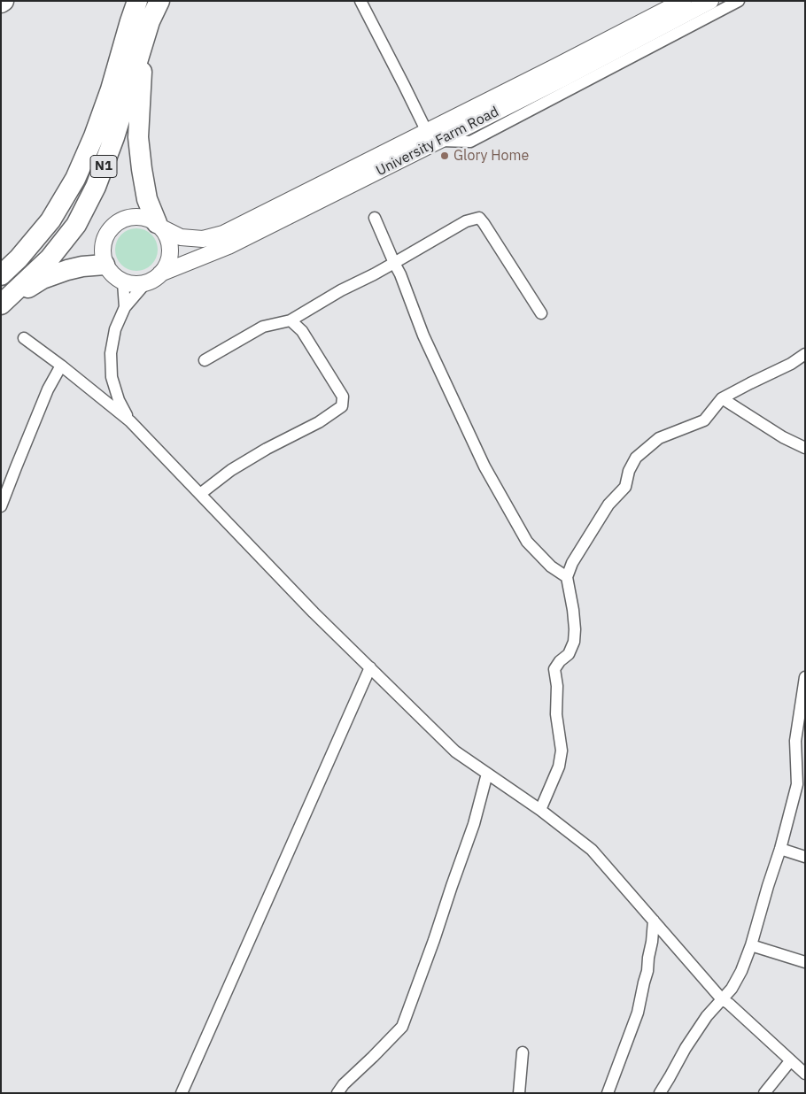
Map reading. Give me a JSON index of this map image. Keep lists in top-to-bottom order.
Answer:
{
  "streets": {
    "highway": ["N1"],
    "street": ["University Farm Road"]
  },
  "places": ["Glory Home"]
}
